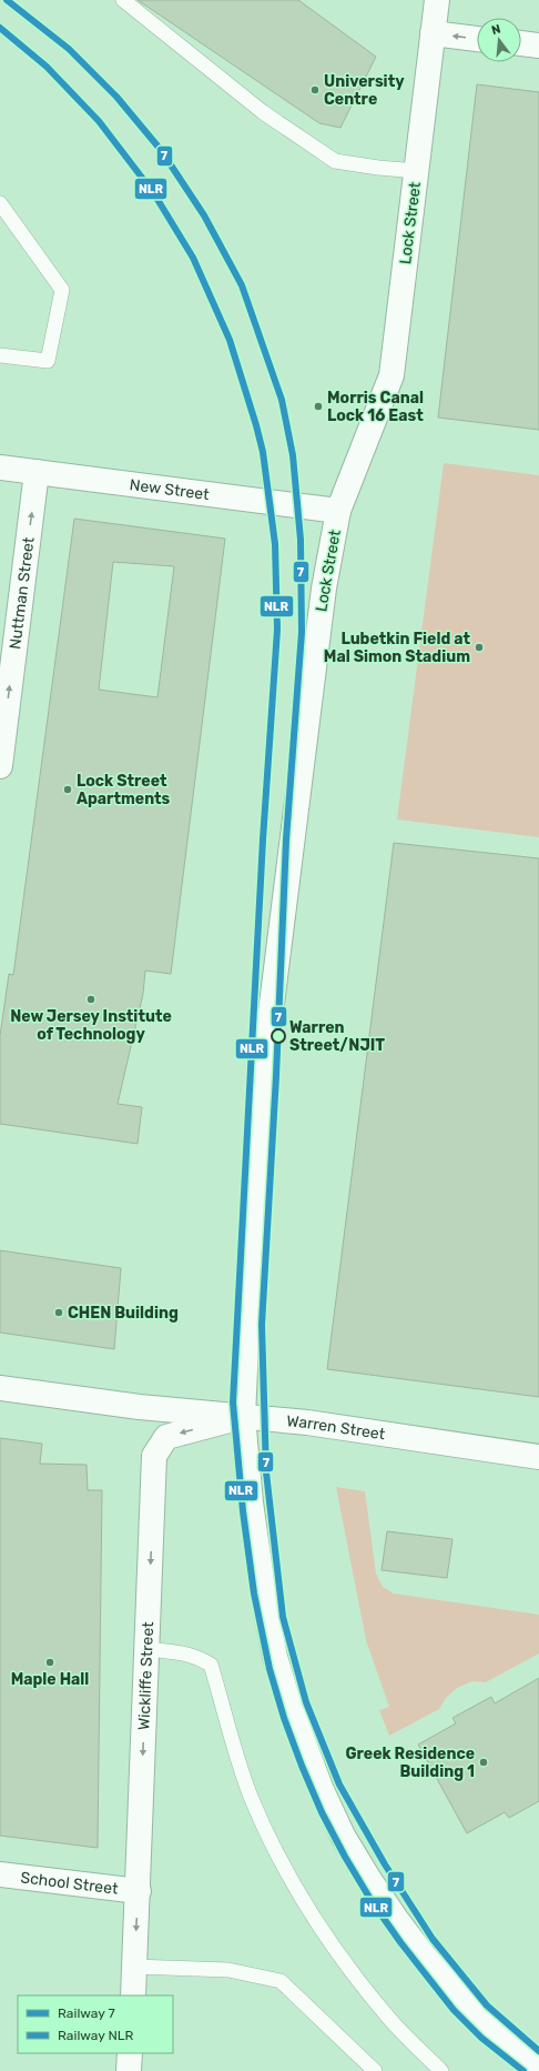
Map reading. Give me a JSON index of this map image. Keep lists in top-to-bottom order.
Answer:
{
  "streets": {
    "main road": [
      "Lock Street",
      "New Street",
      "Nuttman Street",
      "Warren Street",
      "Wickliffe Street",
      "School Street"
    ]
  },
  "crossings": [
    ["Lock Street", "New Street"],
    ["Lock Street", "Warren Street"],
    ["Lock Street", "Wickliffe Street"],
    ["New Street", "Nuttman Street"],
    ["Warren Street", "Wickliffe Street"],
    ["Wickliffe Street", "School Street"]
  ],
  "one_way": ["Nuttman Street", "Wickliffe Street"],
  "places": [
    "University Centre",
    "Morris Canal Lock 16 East",
    "Lubetkin Field at Mal Simon Stadium",
    "Lock Street Apartments",
    "New Jersey Institute of Technology",
    "Warren Street/NJIT",
    "CHEN Building",
    "Maple Hall",
    "Greek Residence Building 1"
  ],
  "lines": ["rail line 7", "rail line NLR"],
  "legend": ["Railway 7", "Railway NLR"],
  "north": "top"
}
